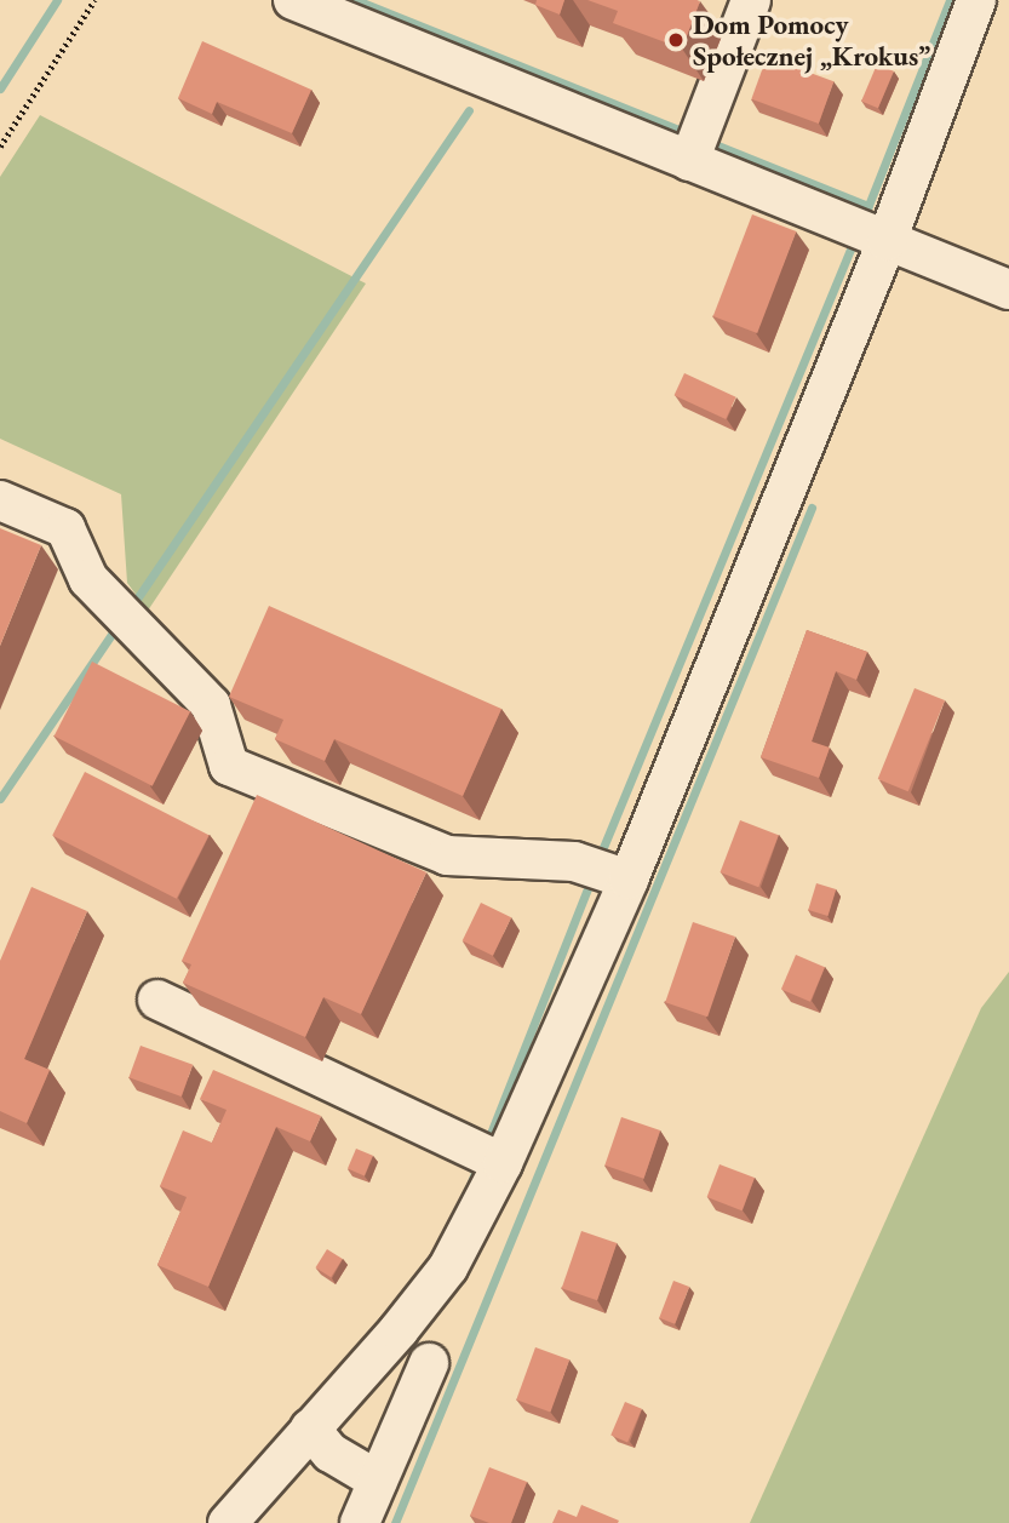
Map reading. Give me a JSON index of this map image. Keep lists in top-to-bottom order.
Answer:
{
  "places": ["Dom Pomocy Społecznej „Krokus”"]
}
